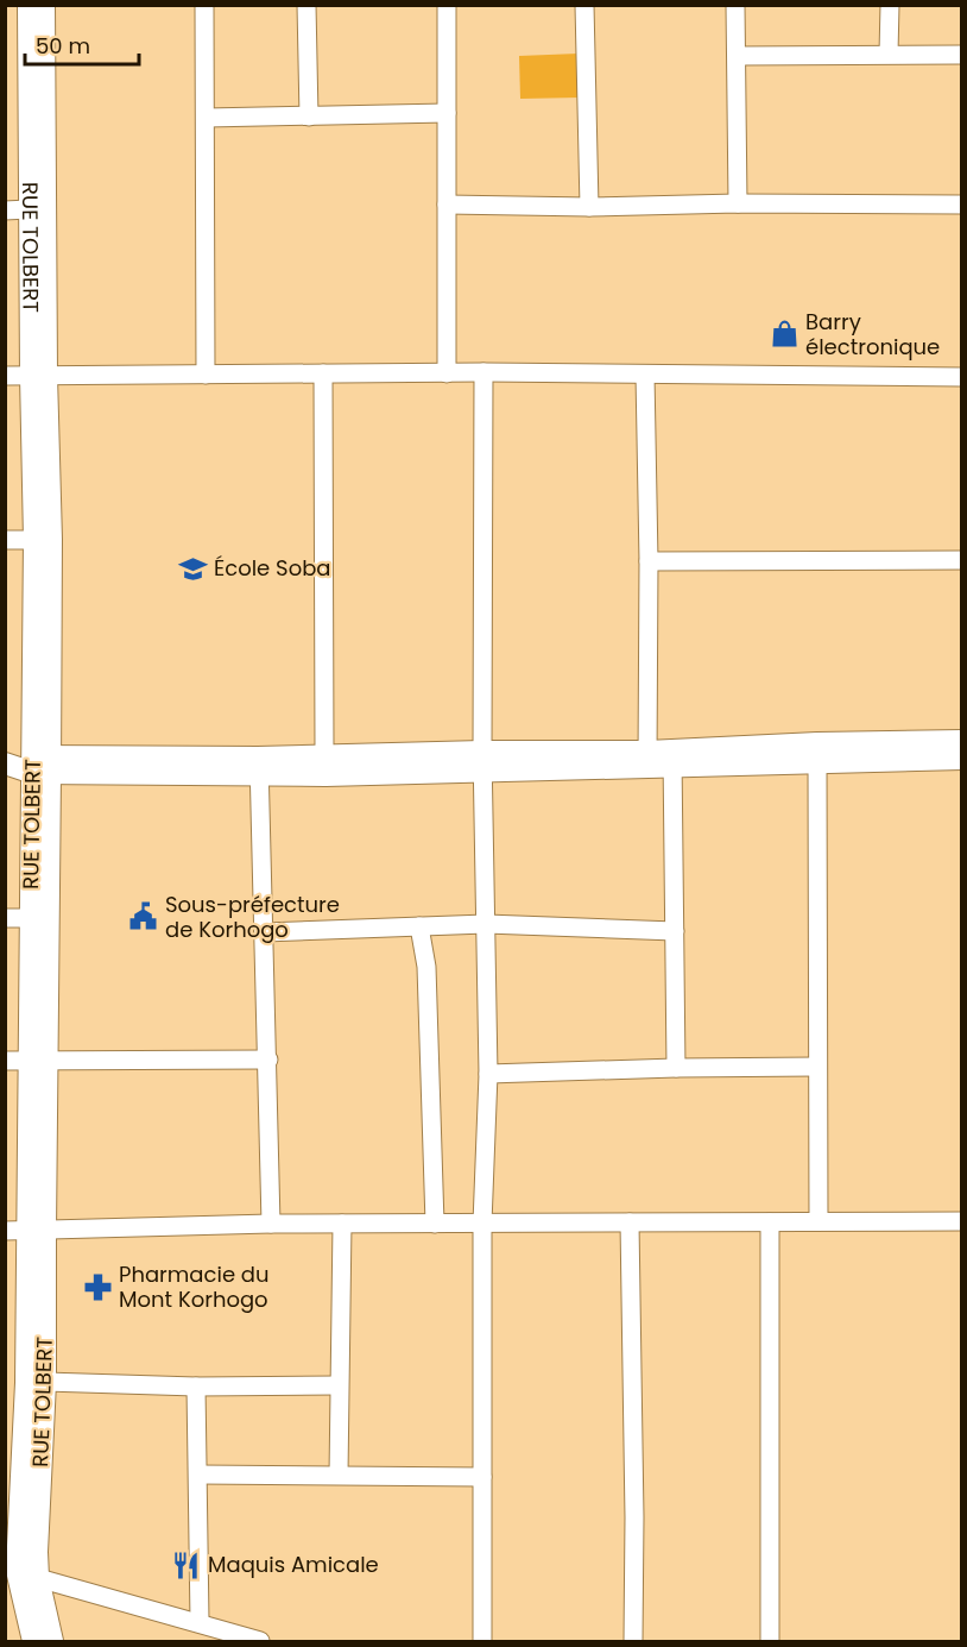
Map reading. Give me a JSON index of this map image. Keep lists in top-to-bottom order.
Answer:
{
  "streets": {
    "street": ["RUE TOLBERT"]
  },
  "places": {
    "shop": ["Barry électronique"],
    "school or university": ["École Soba"],
    "public building": ["Sous-préfecture de Korhogo"],
    "pharmacy": ["Pharmacie du Mont Korhogo"],
    "restaurant": ["Maquis Amicale"]
  },
  "scale_bar": "50 m"
}
